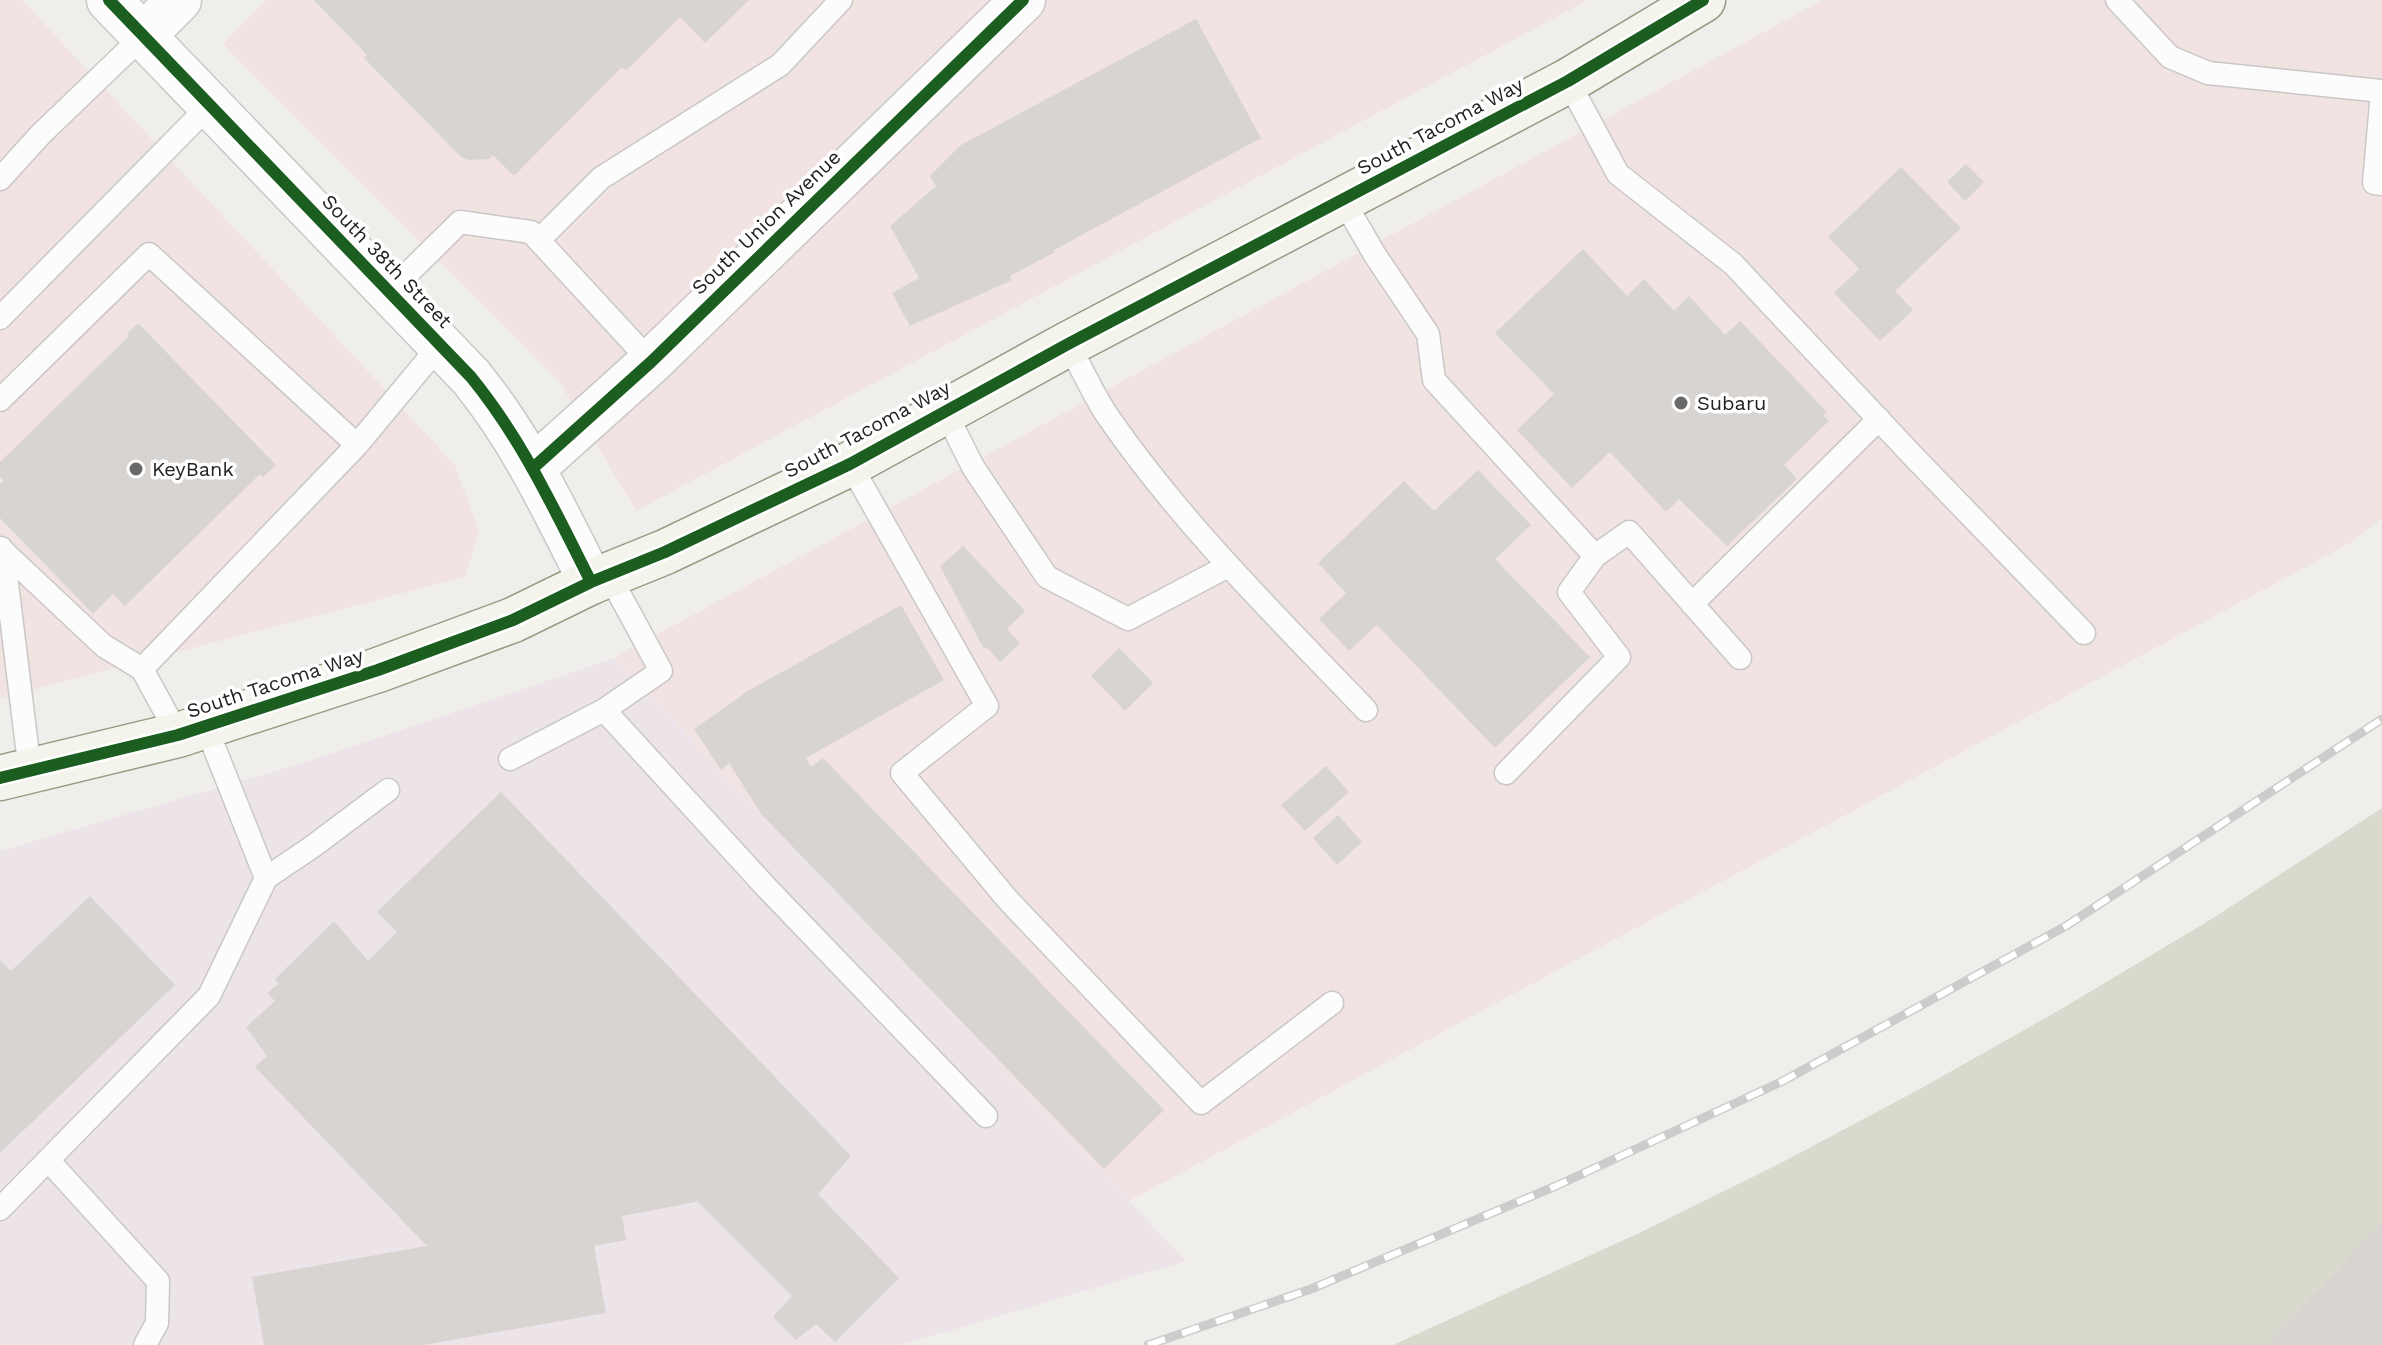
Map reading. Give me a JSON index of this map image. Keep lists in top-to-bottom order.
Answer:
{
  "streets": {
    "main road": ["South Tacoma Way"],
    "street": ["South Union Avenue", "South 38th Street"]
  },
  "crossings": [
    ["South Tacoma Way", "South 38th Street"],
    ["South Union Avenue", "South 38th Street"]
  ],
  "places": ["Subaru", "KeyBank"]
}
